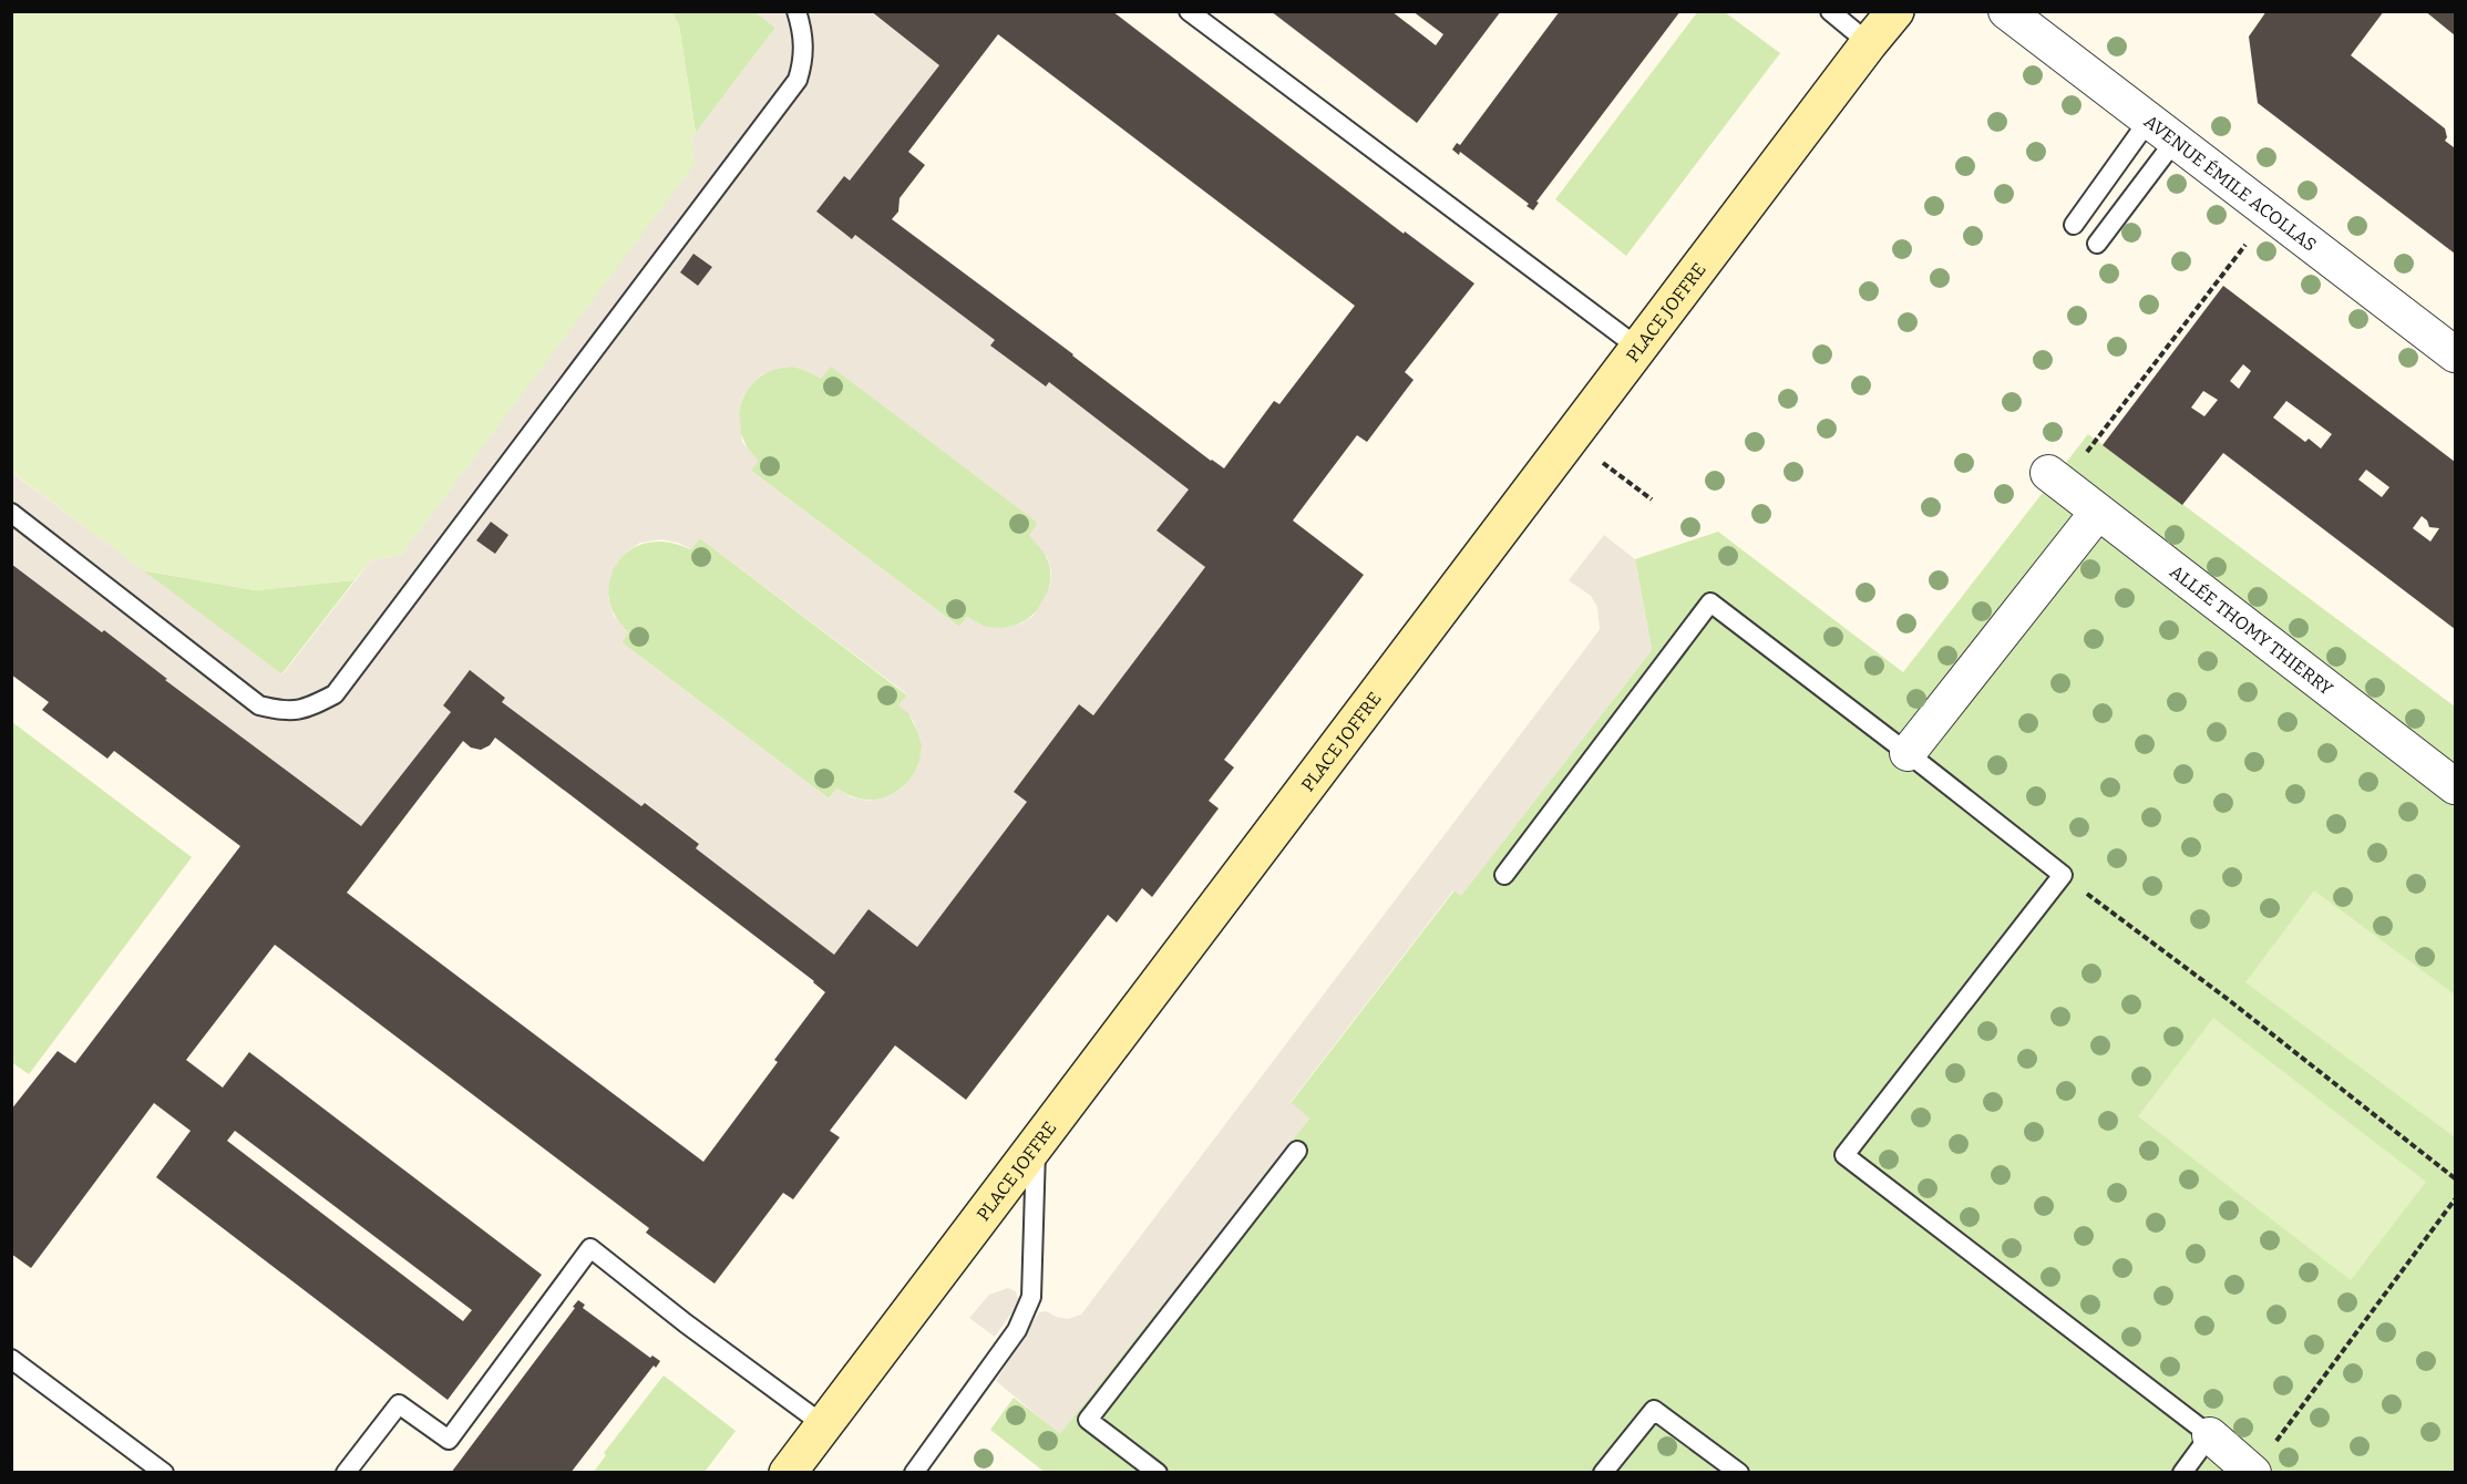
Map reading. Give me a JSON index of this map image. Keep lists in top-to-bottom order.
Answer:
{
  "streets": {
    "main road": ["PLACE JOFFRE"],
    "street": ["AVENUE ÉMILE ACOLLAS", "ALLÉE THOMY THIERRY"]
  }
}
